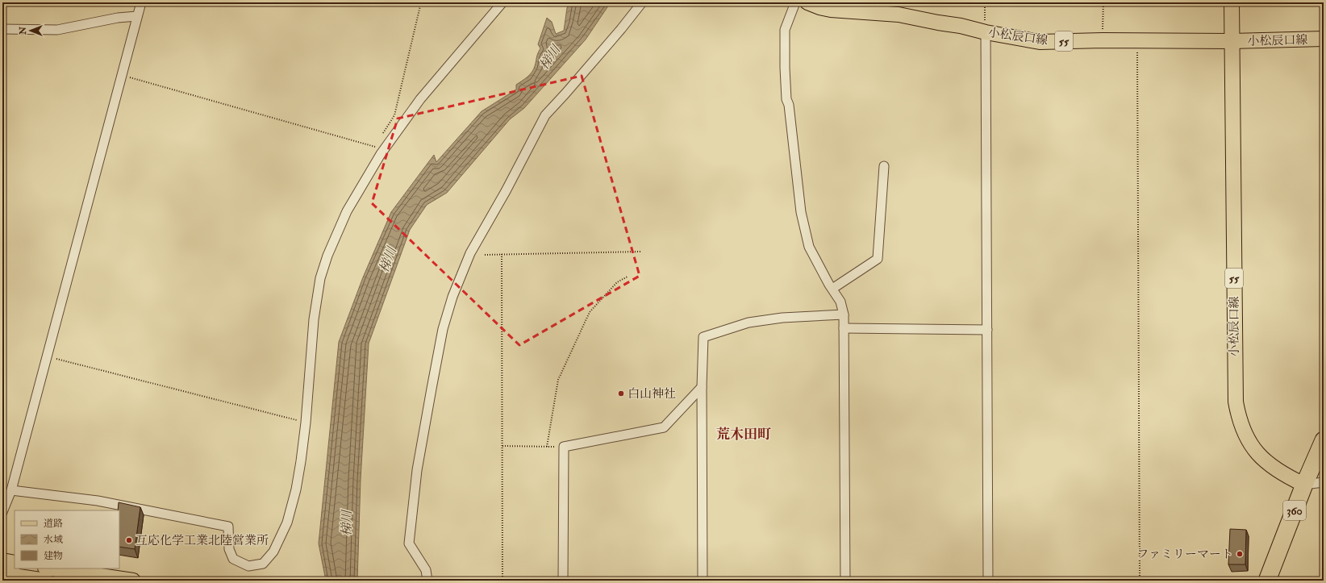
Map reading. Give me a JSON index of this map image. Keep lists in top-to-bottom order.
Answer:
{
  "streets": {
    "highway": ["360"],
    "main road": ["小松辰口線", "55"]
  },
  "crossings": [
    ["小松辰口線", "360"]
  ],
  "districts": ["荒木田町"],
  "water": ["梯川"],
  "places": ["白山神社", "互応化学工業北陸営業所", "ファミリーマート"],
  "legend": ["道路", "水域", "建物"],
  "north": "left"
}
